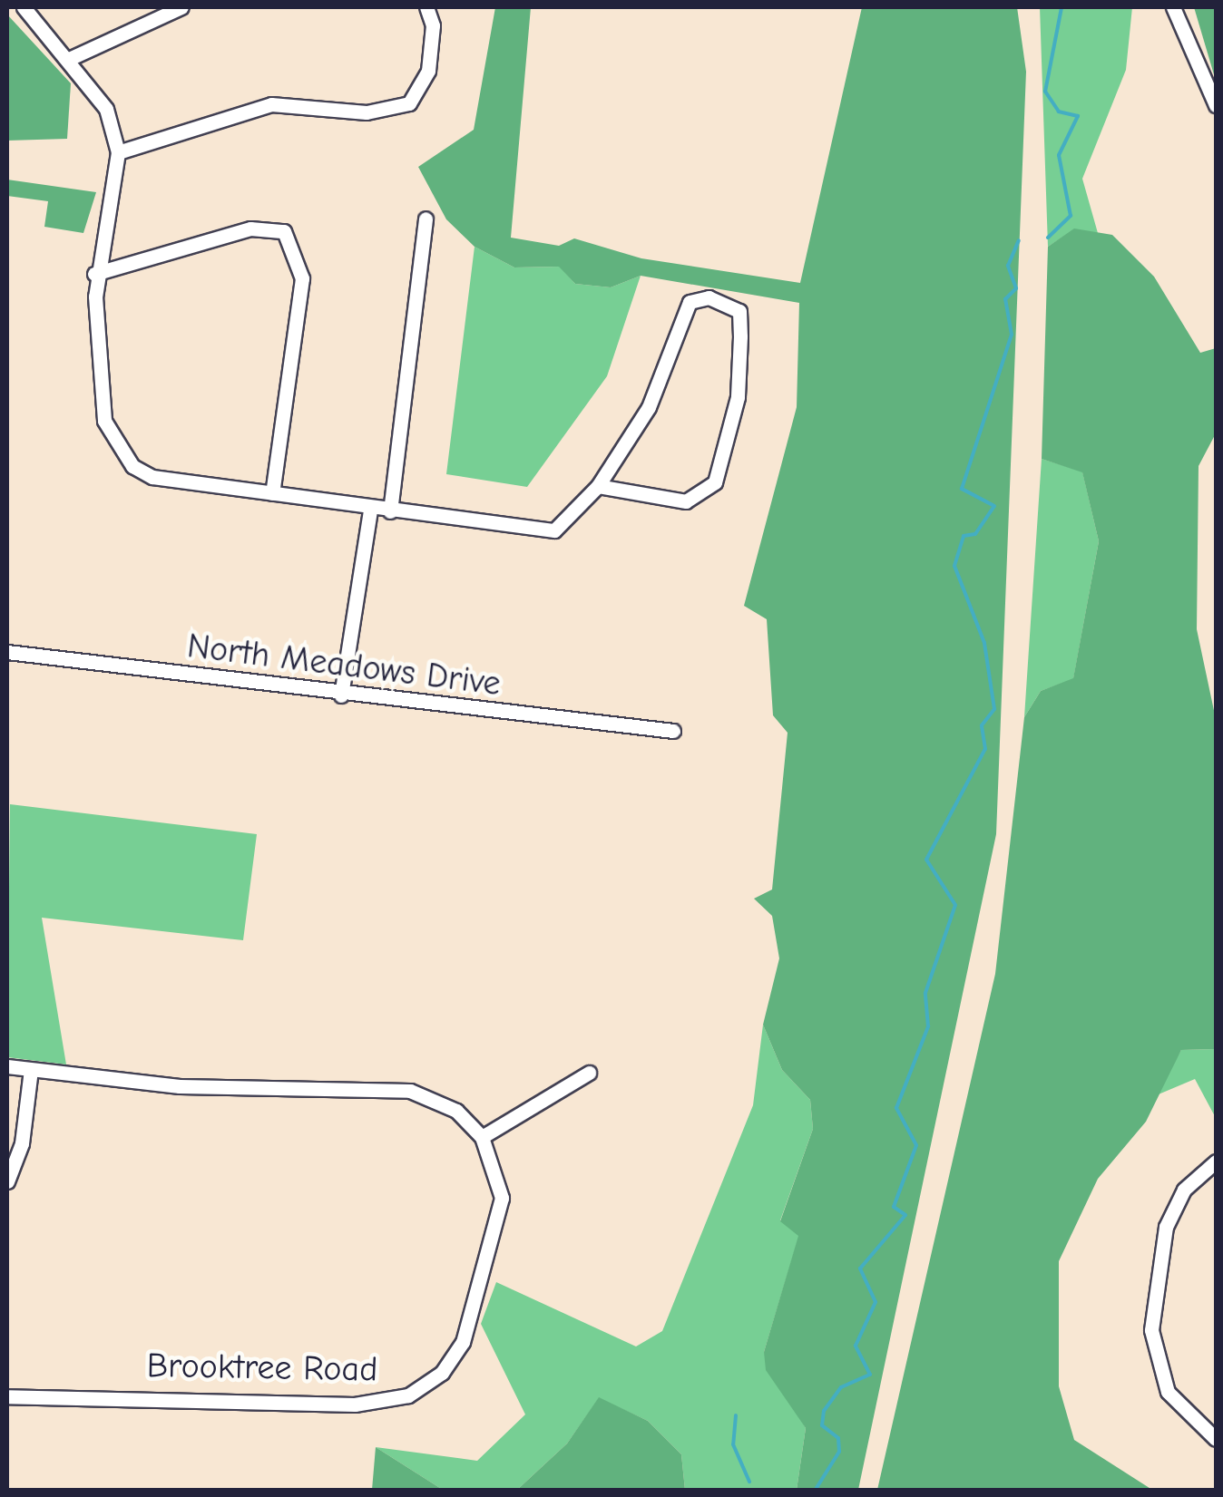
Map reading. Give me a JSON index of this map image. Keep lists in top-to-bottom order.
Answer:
{
  "streets": {
    "street": ["North Meadows Drive", "Brooktree Road"]
  }
}
